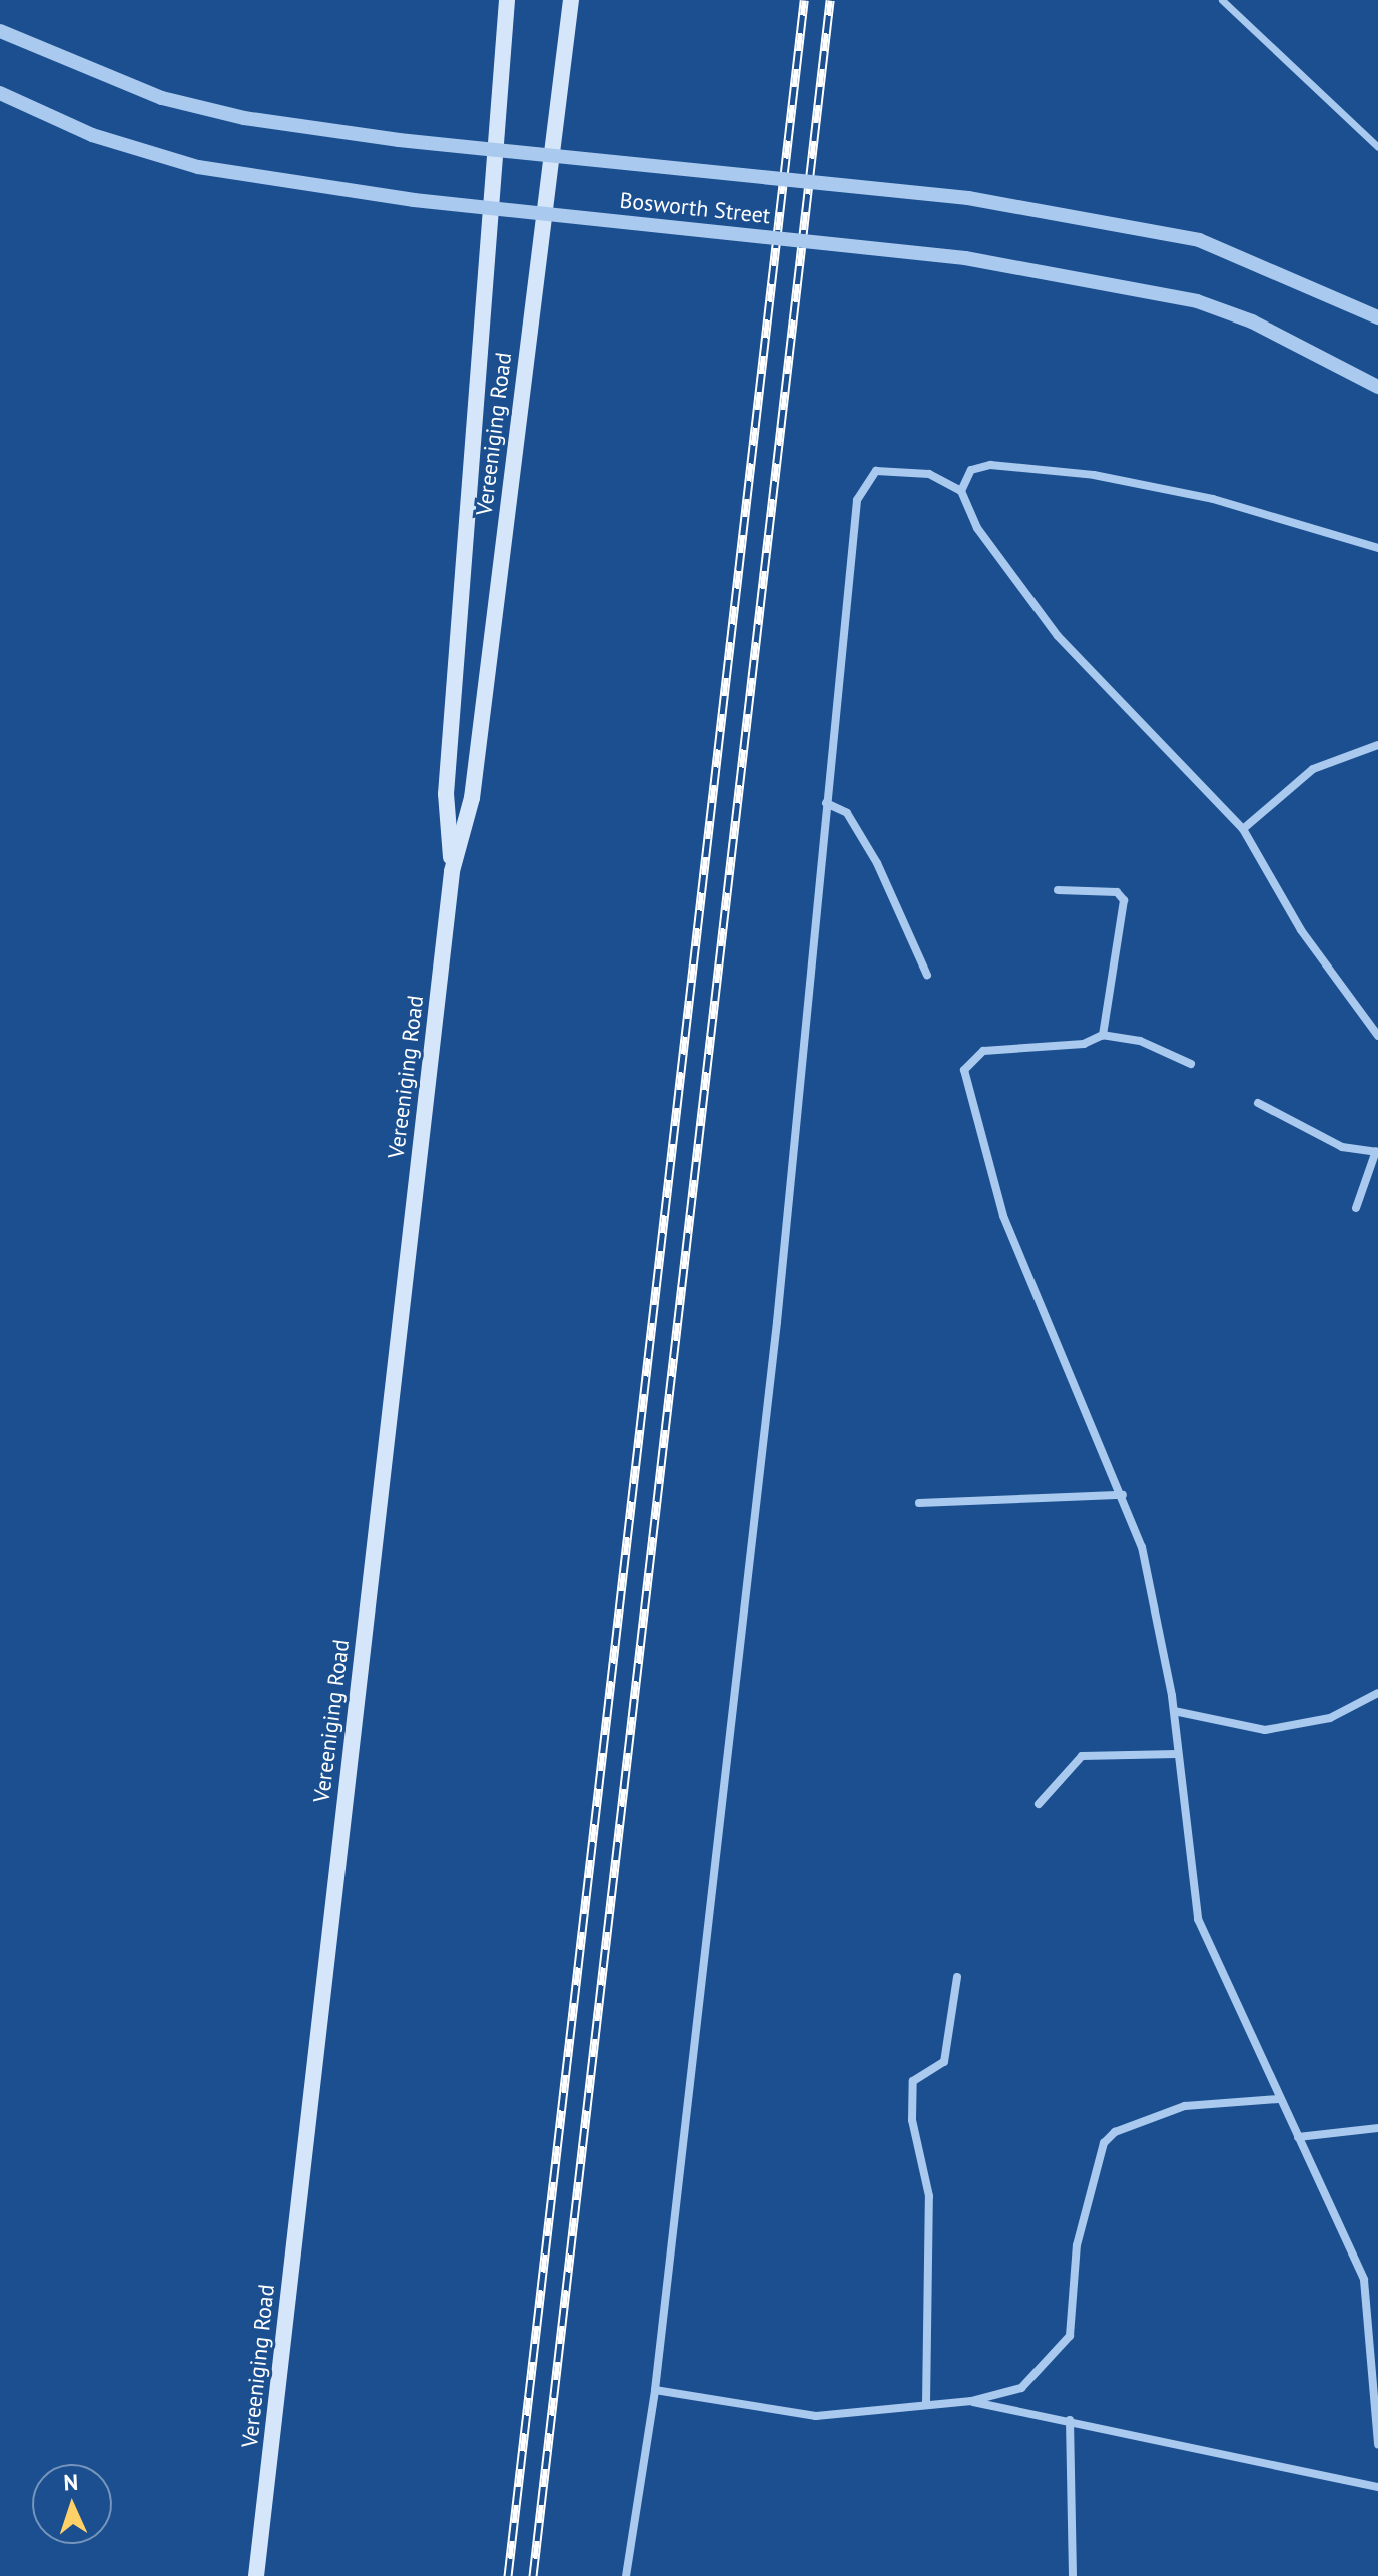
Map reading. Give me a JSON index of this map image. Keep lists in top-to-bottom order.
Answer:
{
  "streets": {
    "main road": ["Vereeniging Road"],
    "street": ["Bosworth Street"]
  },
  "north": "top"
}
